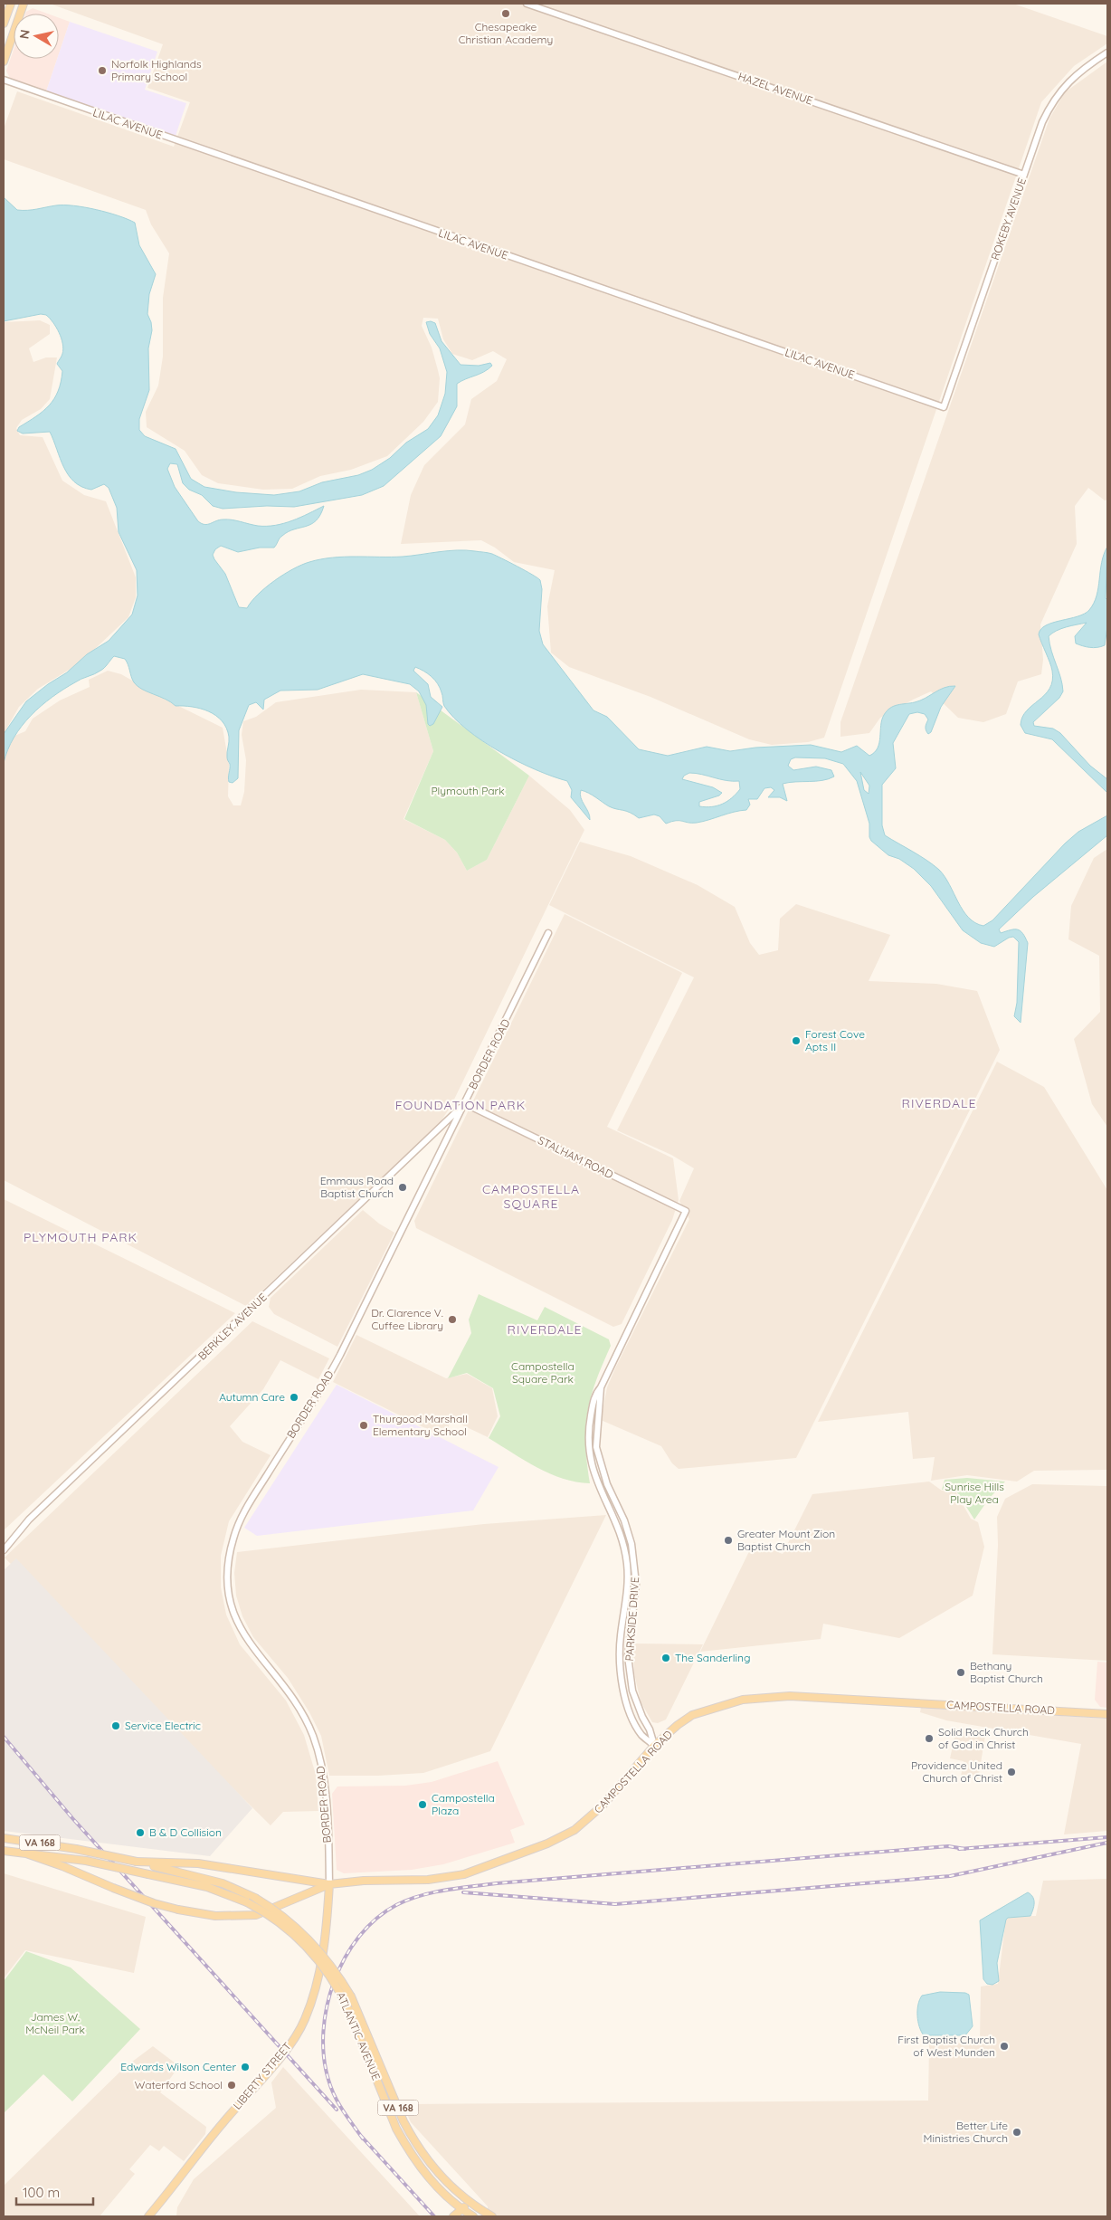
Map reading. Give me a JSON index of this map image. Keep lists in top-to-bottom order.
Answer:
{
  "streets": {
    "main road": [
      "CAMPOSTELLA ROAD",
      "VA 168",
      "ATLANTIC AVENUE",
      "LIBERTY STREET"
    ],
    "street": [
      "HAZEL AVENUE",
      "LILAC AVENUE",
      "ROKEBY AVENUE",
      "BORDER ROAD",
      "STALHAM ROAD",
      "BERKLEY AVENUE",
      "PARKSIDE DRIVE"
    ]
  },
  "crossings": [
    ["HAZEL AVENUE", "ROKEBY AVENUE"],
    ["LILAC AVENUE", "ROKEBY AVENUE"],
    ["BORDER ROAD", "STALHAM ROAD"],
    ["BORDER ROAD", "BERKLEY AVENUE"],
    ["BORDER ROAD", "CAMPOSTELLA ROAD"],
    ["BORDER ROAD", "LIBERTY STREET"],
    ["STALHAM ROAD", "BERKLEY AVENUE"],
    ["STALHAM ROAD", "PARKSIDE DRIVE"],
    ["PARKSIDE DRIVE", "CAMPOSTELLA ROAD"],
    ["CAMPOSTELLA ROAD", "LIBERTY STREET"],
    ["VA 168", "ATLANTIC AVENUE"]
  ],
  "districts": [
    "RIVERDALE",
    "FOUNDATION PARK",
    "CAMPOSTELLA SQUARE",
    "PLYMOUTH PARK",
    "RIVERDALE"
  ],
  "parks": [
    "Plymouth Park",
    "Campostella Square Park",
    "Sunrise Hills Play Area",
    "James W. McNeil Park"
  ],
  "places": [
    "Chesapeake Christian Academy",
    "Norfolk Highlands Primary School",
    "Forest Cove Apts II",
    "Emmaus Road Baptist Church",
    "Dr. Clarence V. Cuffee Library",
    "Autumn Care",
    "Thurgood Marshall Elementary School",
    "Greater Mount Zion Baptist Church",
    "The Sanderling",
    "Bethany Baptist Church",
    "Service Electric",
    "Solid Rock Church of God in Christ",
    "Providence United Church of Christ",
    "Campostella Plaza",
    "B & D Collision",
    "First Baptist Church of West Munden",
    "Edwards Wilson Center",
    "Waterford School",
    "Better Life Ministries Church"
  ],
  "scale_bar": "100 m",
  "north": "left"
}
